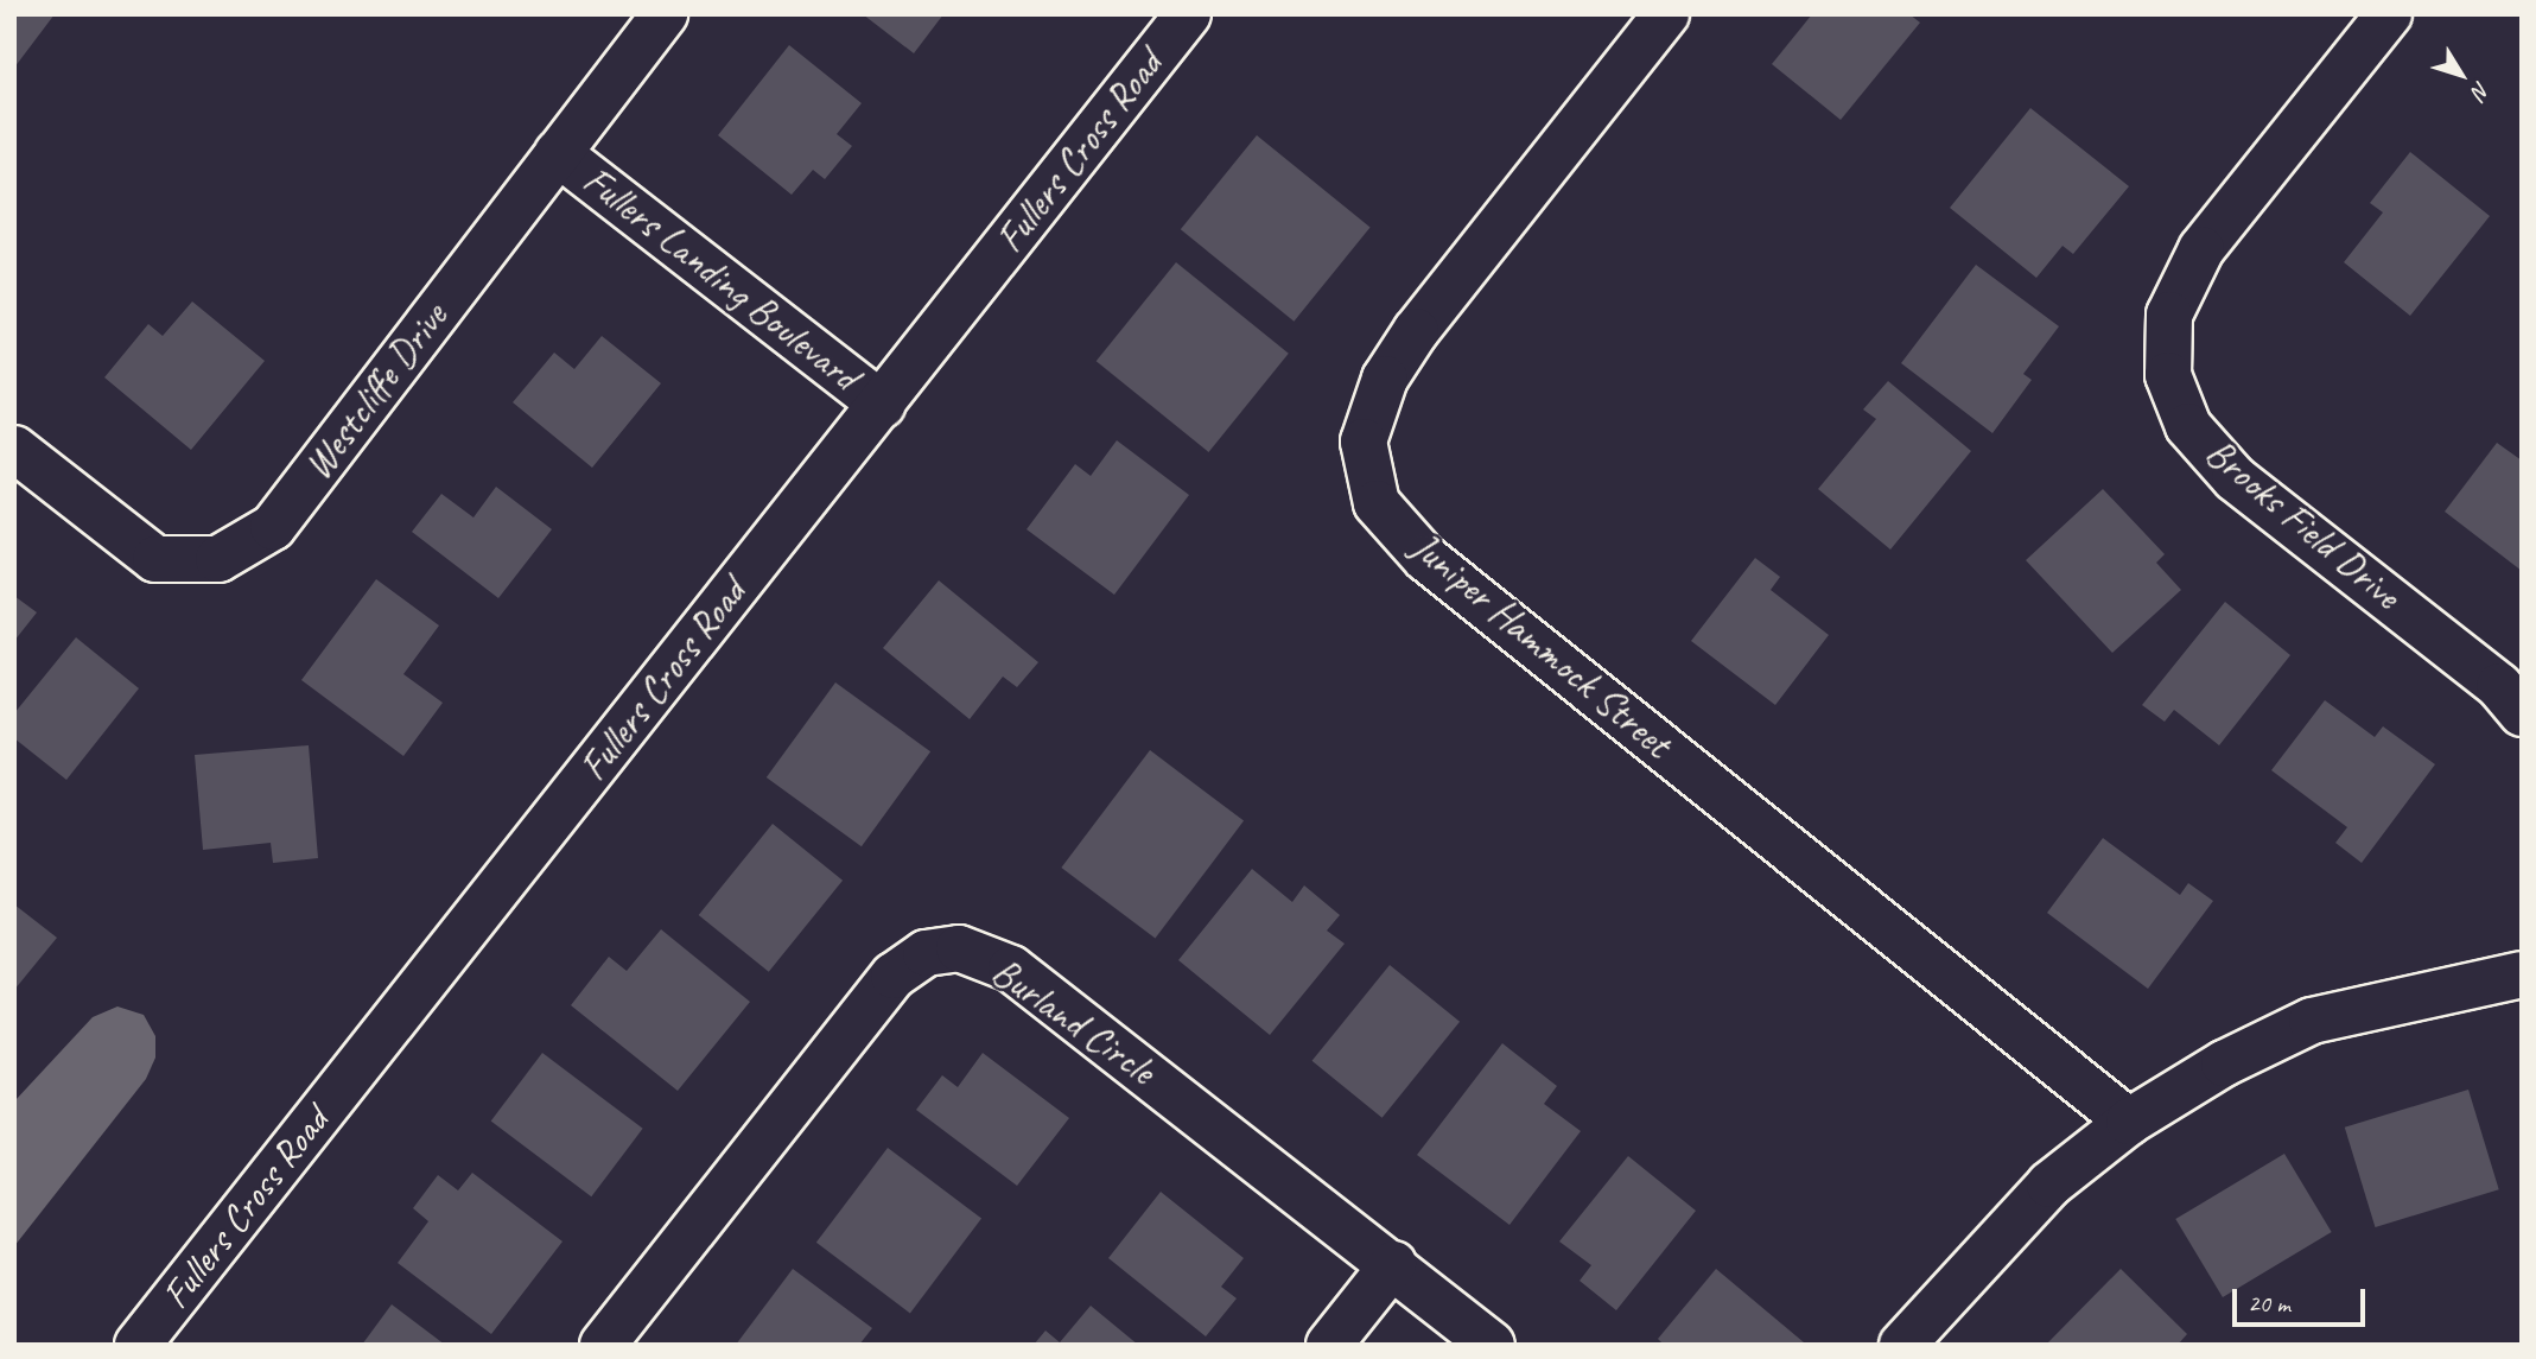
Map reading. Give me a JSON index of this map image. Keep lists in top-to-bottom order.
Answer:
{
  "streets": {
    "street": [
      "Fullers Cross Road",
      "Fullers Landing Boulevard",
      "Westcliffe Drive",
      "Brooks Field Drive",
      "Juniper Hammock Street",
      "Burland Circle"
    ]
  },
  "crossings": [
    ["Fullers Cross Road", "Fullers Landing Boulevard"],
    ["Fullers Landing Boulevard", "Westcliffe Drive"]
  ],
  "scale_bar": "20 m",
  "north": "bottom right"
}
